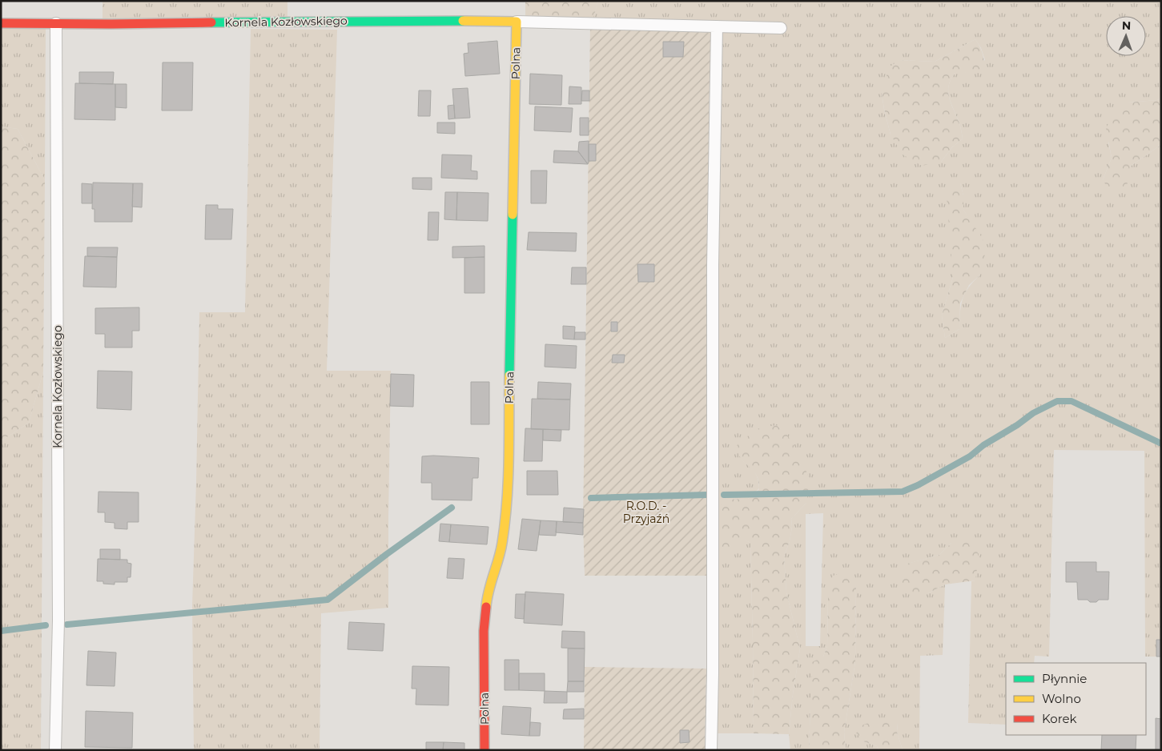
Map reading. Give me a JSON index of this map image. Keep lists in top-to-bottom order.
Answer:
{
  "streets": {
    "street": ["Kornela Kozłowskiego", "Polna"]
  },
  "crossings": [
    ["Kornela Kozłowskiego", "Polna"]
  ],
  "parks": ["R.O.D. - Przyjaźń"],
  "legend": ["Płynnie", "Wolno", "Korek"],
  "north": "top"
}
